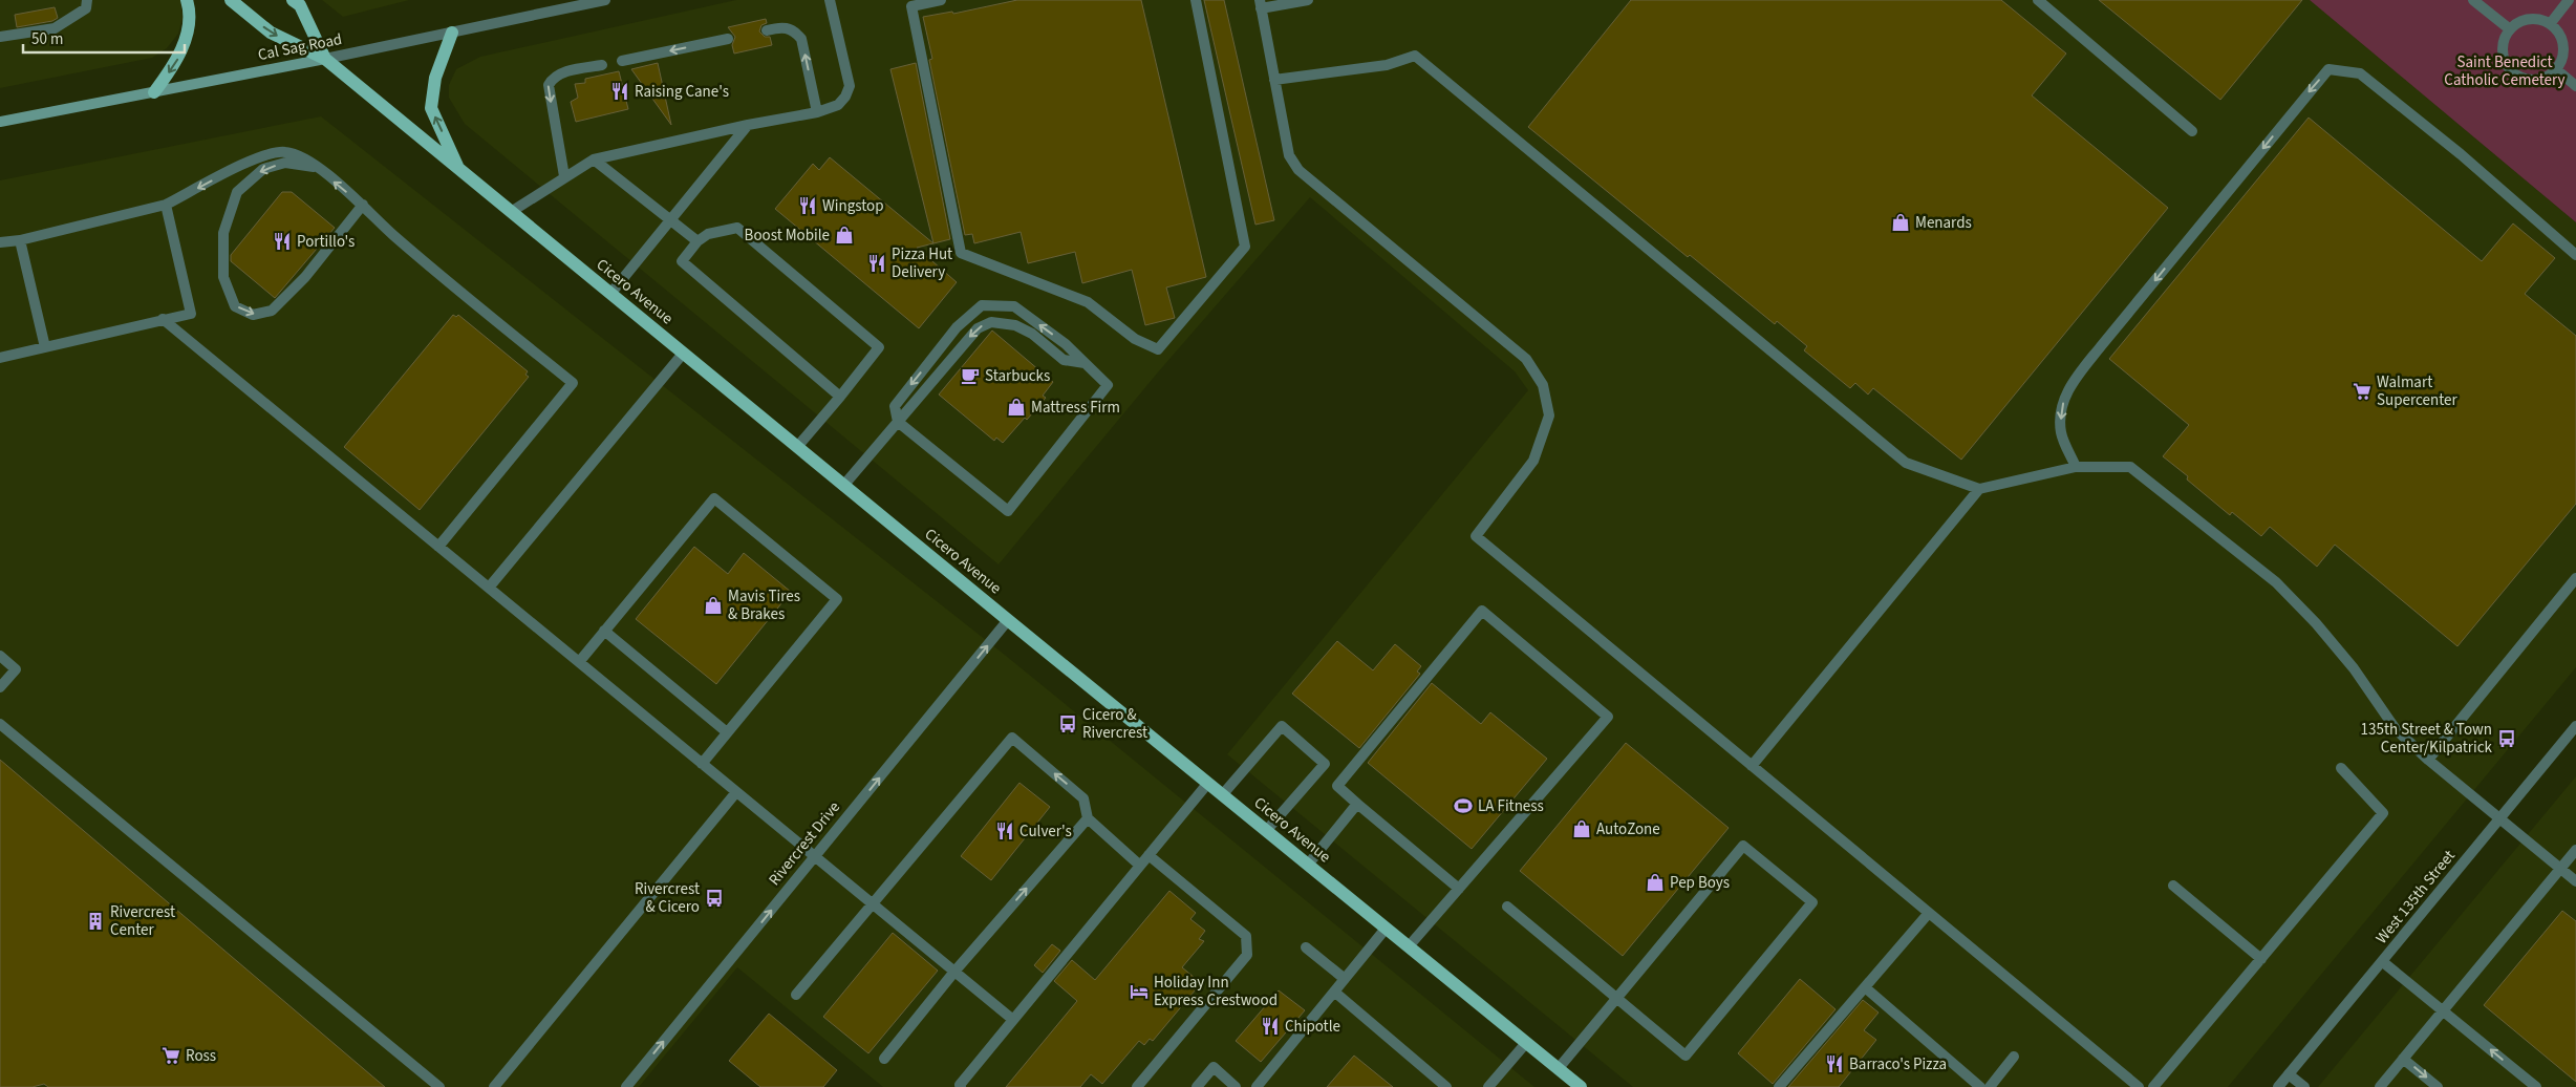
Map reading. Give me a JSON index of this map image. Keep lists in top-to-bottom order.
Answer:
{
  "streets": {
    "main road": ["Cal Sag Road", "Cicero Avenue"],
    "street": ["Rivercrest Drive", "West 135th Street"]
  },
  "crossings": [
    ["Cal Sag Road", "Cicero Avenue"],
    ["Cicero Avenue", "Rivercrest Drive"]
  ],
  "one_way": ["Rivercrest Drive"],
  "parks": ["Saint Benedict Catholic Cemetery"],
  "places": {
    "restaurant": [
      "Raising Cane's",
      "Wingstop",
      "Portillo's",
      "Pizza Hut Delivery",
      "Culver's",
      "Chipotle",
      "Barraco's Pizza"
    ],
    "shop": [
      "Menards",
      "Boost Mobile",
      "Mattress Firm",
      "Mavis Tires & Brakes",
      "AutoZone",
      "Pep Boys"
    ],
    "cafe": ["Starbucks"],
    "supermarket": ["Walmart Supercenter", "Ross"],
    "bus stop": ["Cicero & Rivercrest", "135th Street & Town Center/Kilpatrick", "Rivercrest & Cicero"],
    "sports": ["LA Fitness"],
    "building": ["Rivercrest Center"],
    "hotel": ["Holiday Inn Express Crestwood"]
  },
  "scale_bar": "50 m"
}
